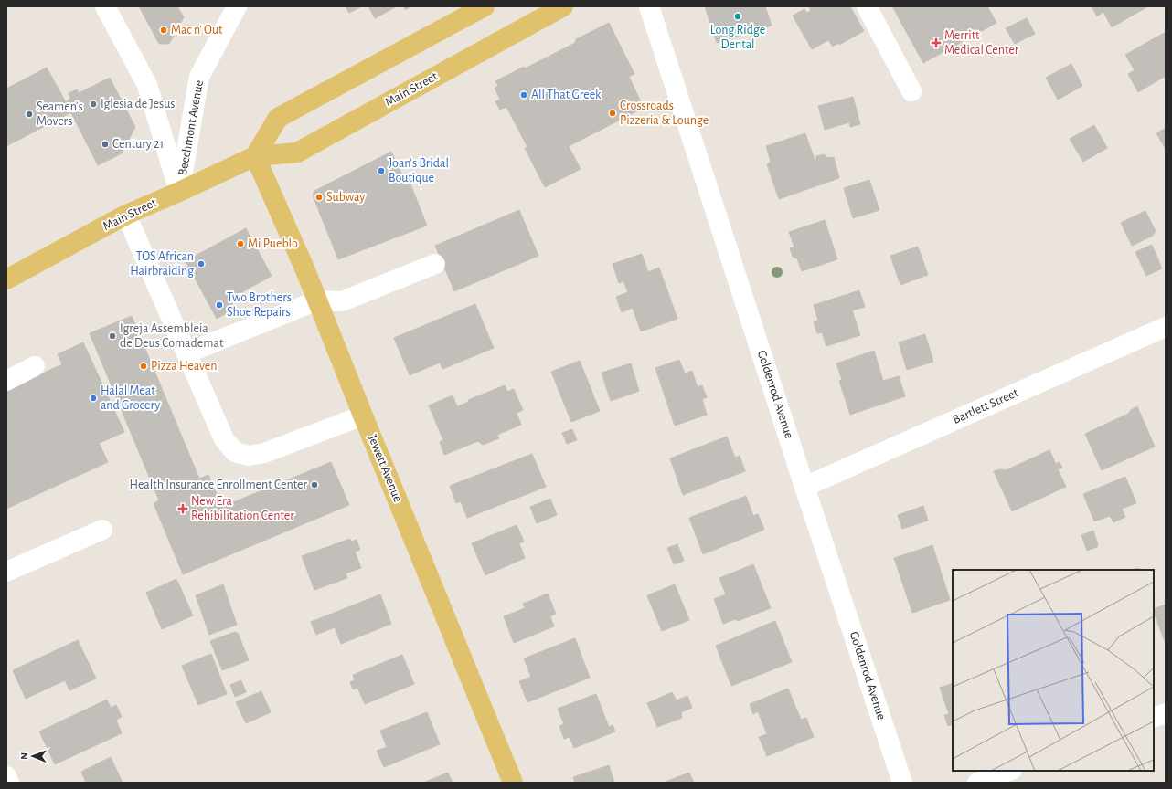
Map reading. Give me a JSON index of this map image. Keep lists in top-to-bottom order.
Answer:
{
  "streets": {
    "main road": ["Main Street", "Jewett Avenue"],
    "street": ["Beechmont Avenue", "Goldenrod Avenue", "Bartlett Street"]
  },
  "crossings": [
    ["Main Street", "Beechmont Avenue"],
    ["Main Street", "Jewett Avenue"],
    ["Goldenrod Avenue", "Bartlett Street"]
  ],
  "places": {
    "other": [
      "Long Ridge Dental",
      "Mac n' Out",
      "All That Greek",
      "Iglesia de Jesus",
      "Crossroads Pizzeria & Lounge",
      "Seamen's Movers",
      "Century 21",
      "Joan's Bridal Boutique",
      "Subway",
      "Mi Pueblo",
      "TOS African Hairbraiding",
      "Two Brothers Shoe Repairs",
      "Igreja Assembleia de Deus Comademat",
      "Pizza Heaven",
      "Halal Meat and Grocery",
      "Health Insurance Enrollment Center"
    ],
    "health": ["Merritt Medical Center", "New Era Rehibilitation Center"]
  },
  "north": "left"
}
